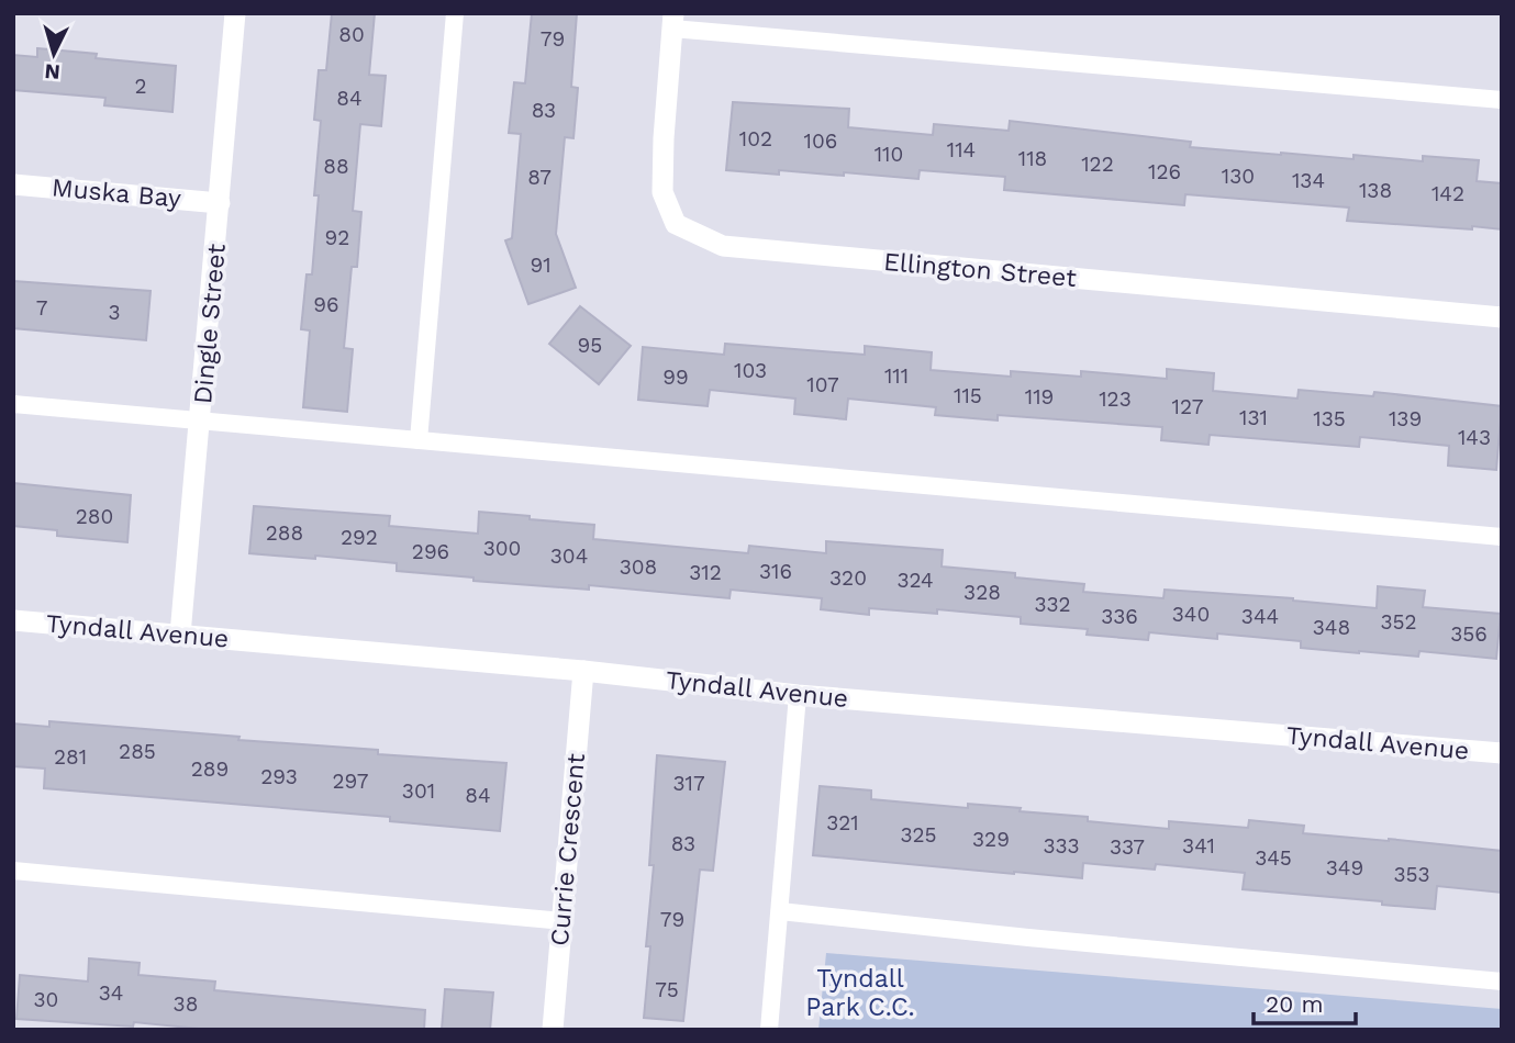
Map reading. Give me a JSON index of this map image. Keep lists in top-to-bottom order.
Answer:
{
  "streets": {
    "street": [
      "Muska Bay",
      "Ellington Street",
      "Dingle Street",
      "Tyndall Avenue",
      "Currie Crescent"
    ]
  },
  "crossings": [
    ["Muska Bay", "Dingle Street"],
    ["Dingle Street", "Tyndall Avenue"],
    ["Tyndall Avenue", "Currie Crescent"]
  ],
  "parks": ["Tyndall Park C.C."],
  "house_numbers": [
    "80",
    "79",
    "2",
    "84",
    "83",
    "102",
    "106",
    "114",
    "110",
    "118",
    "122",
    "88",
    "126",
    "130",
    "87",
    "134",
    "138",
    "142",
    "92",
    "91",
    "96",
    "7",
    "3",
    "95",
    "103",
    "111",
    "99",
    "107",
    "115",
    "119",
    "123",
    "127",
    "131",
    "135",
    "139",
    "143",
    "280",
    "288",
    "292",
    "300",
    "296",
    "304",
    "308",
    "316",
    "312",
    "320",
    "324",
    "328",
    "332",
    "340",
    "336",
    "344",
    "352",
    "348",
    "356",
    "285",
    "281",
    "289",
    "293",
    "297",
    "317",
    "301",
    "84",
    "321",
    "325",
    "329",
    "83",
    "333",
    "341",
    "337",
    "345",
    "349",
    "353",
    "79",
    "75",
    "34",
    "30",
    "38"
  ],
  "scale_bar": "20 m",
  "north": "bottom"
}
